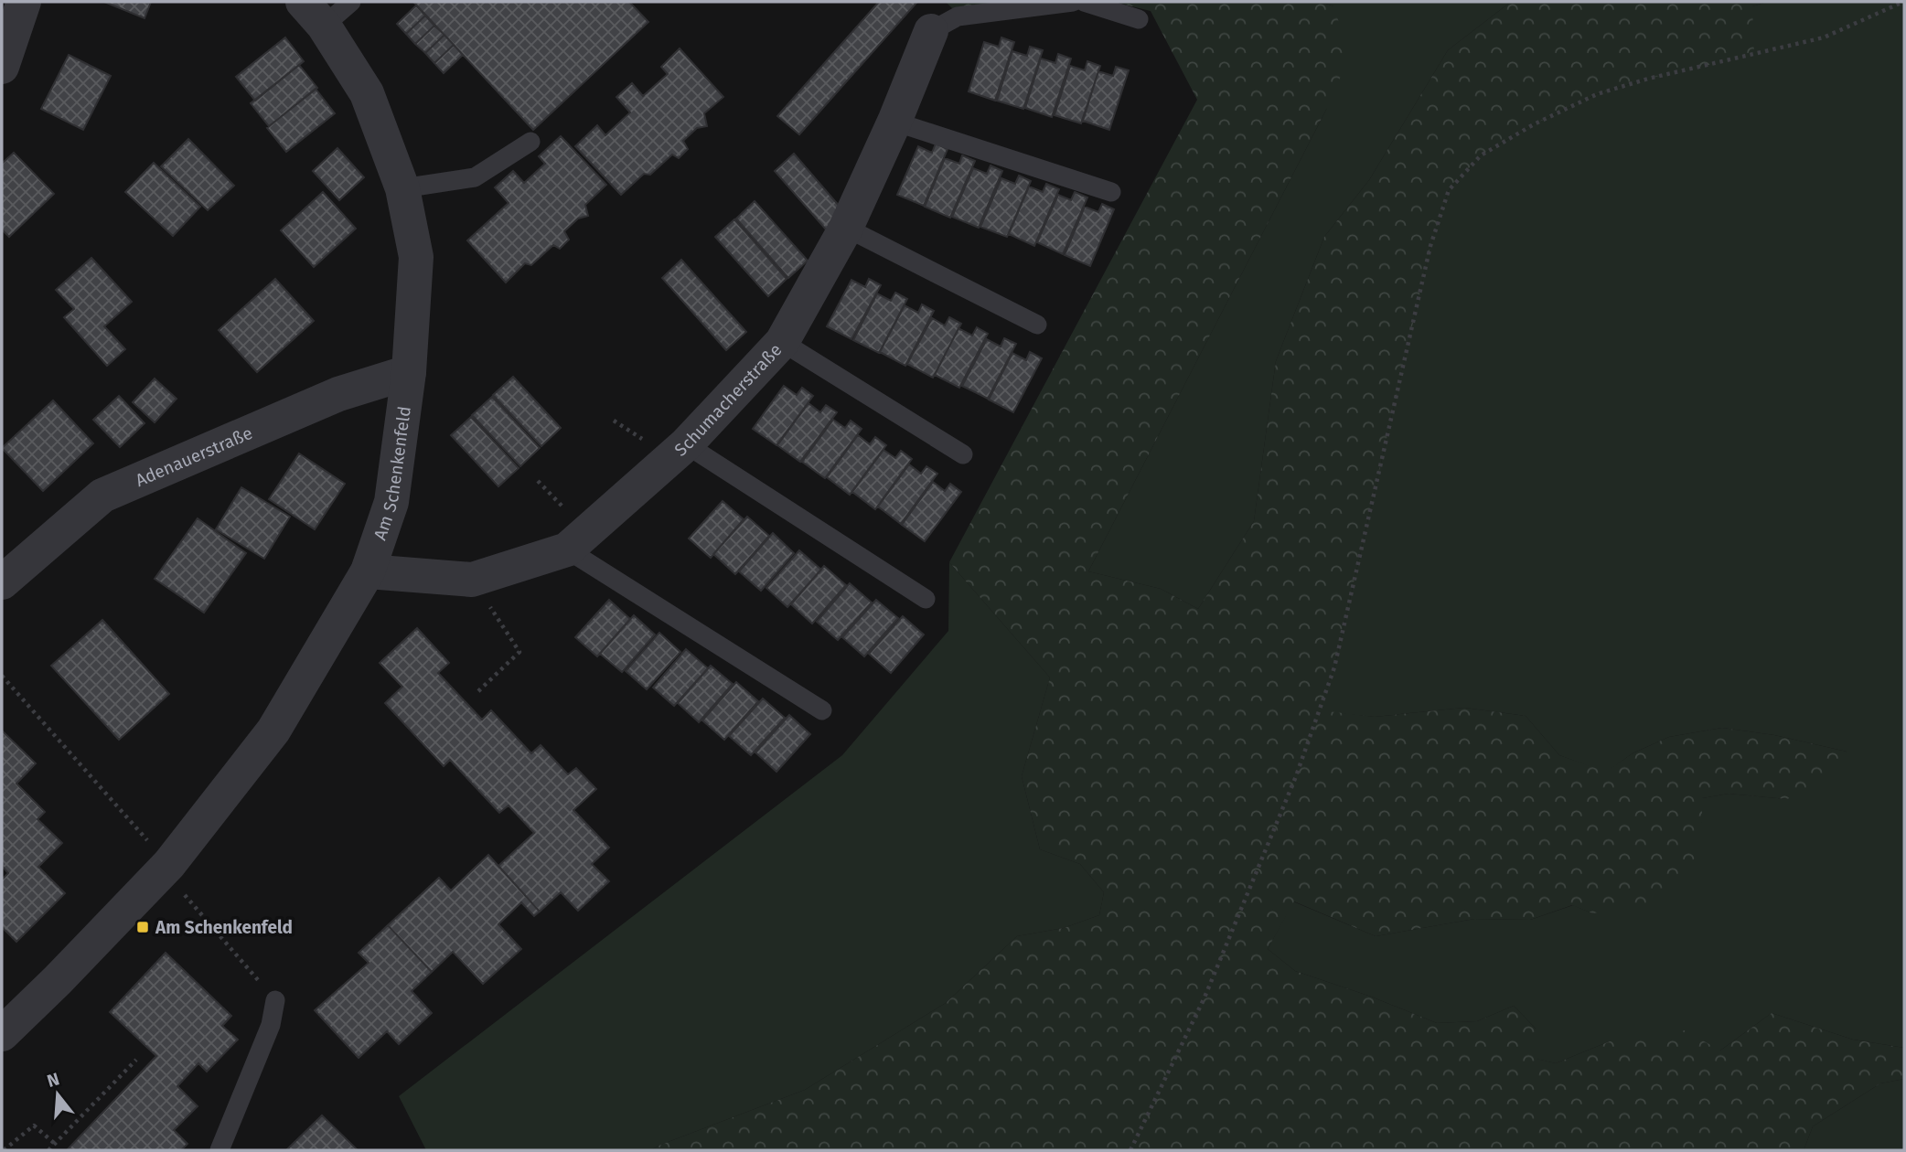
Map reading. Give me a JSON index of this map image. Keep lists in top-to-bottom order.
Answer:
{
  "streets": {
    "street": ["Schumacherstraße", "Adenauerstraße", "Am Schenkenfeld"]
  },
  "crossings": [
    ["Schumacherstraße", "Am Schenkenfeld"],
    ["Adenauerstraße", "Am Schenkenfeld"]
  ],
  "places": {
    "transit": ["Am Schenkenfeld"]
  },
  "north": "top"
}
